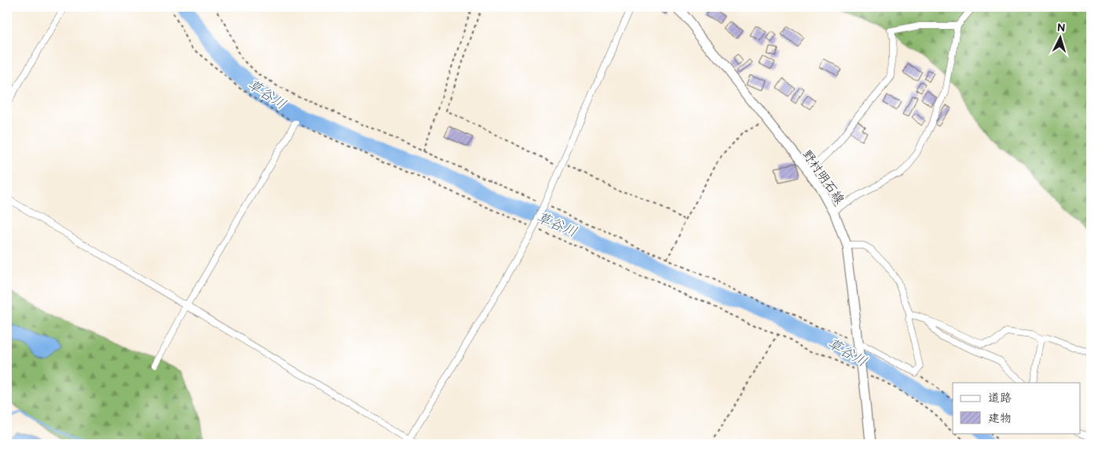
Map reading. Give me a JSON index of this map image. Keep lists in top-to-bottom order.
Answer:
{
  "streets": {
    "main road": ["野村明石線"]
  },
  "water": ["草谷川"],
  "legend": ["道路", "建物"],
  "north": "top"
}
